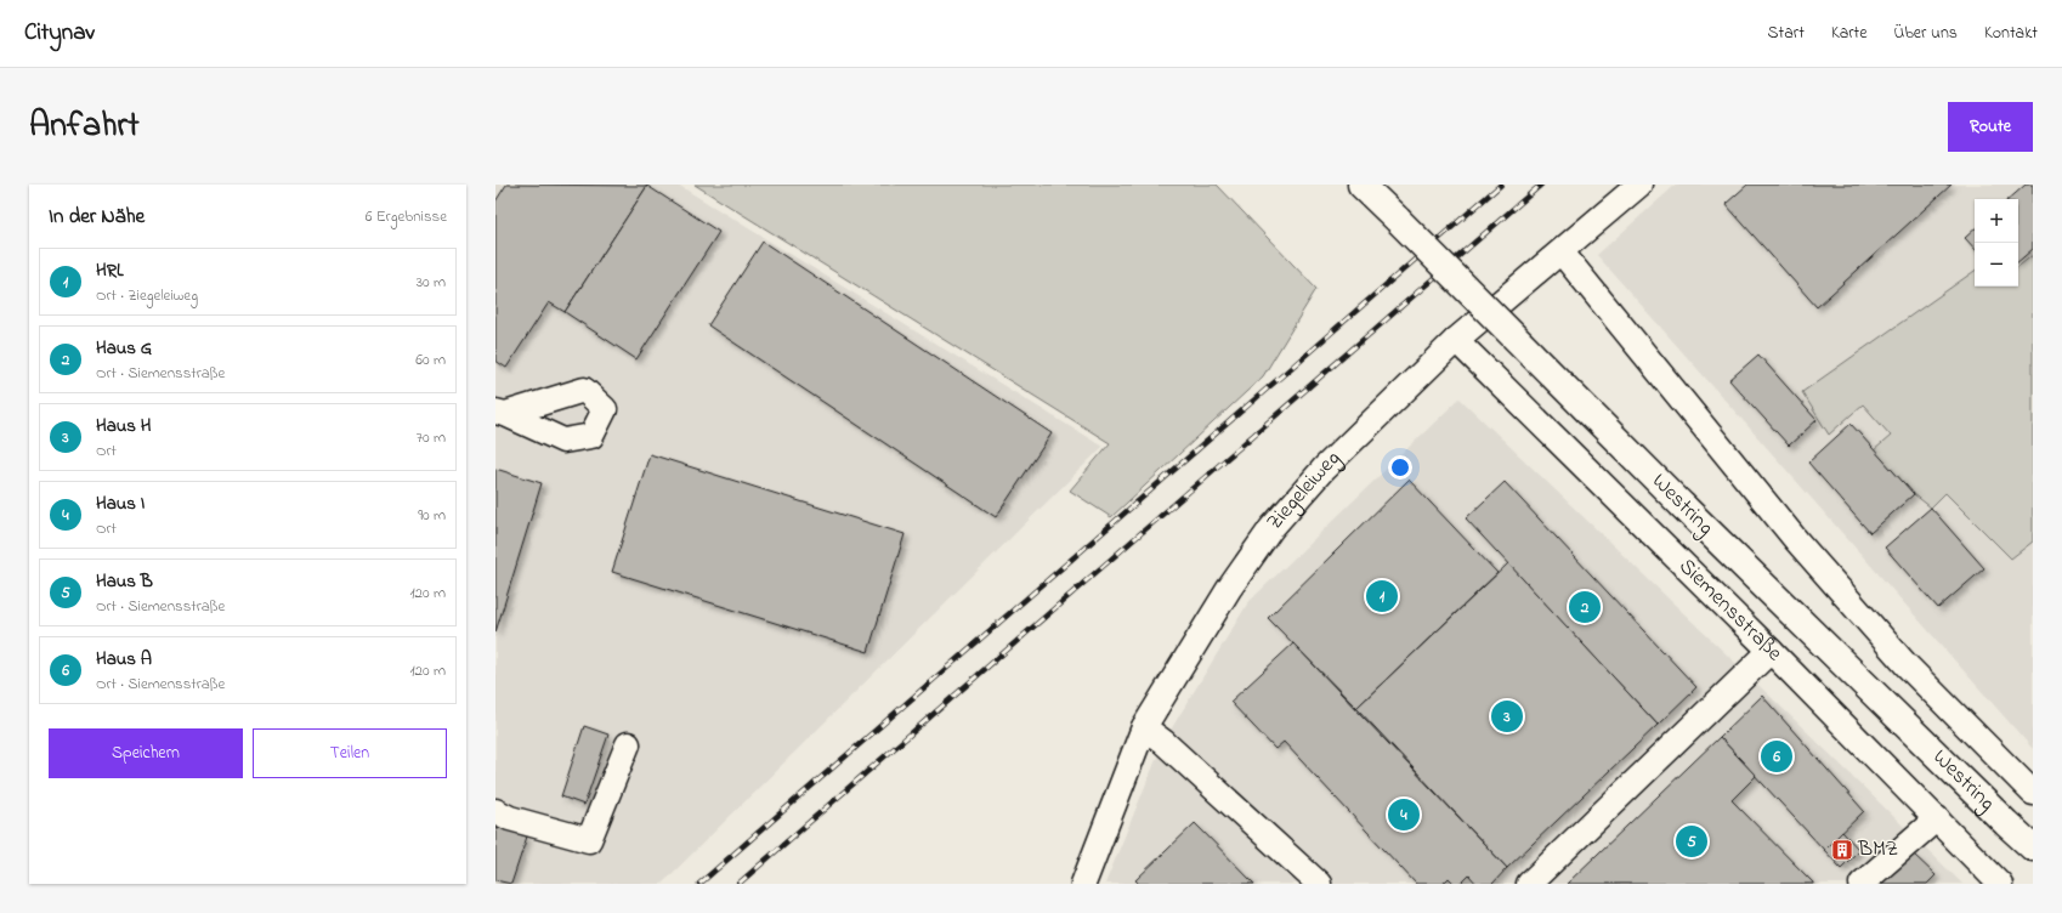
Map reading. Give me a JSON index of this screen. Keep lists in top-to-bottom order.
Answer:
{
  "streets": {
    "main road": ["Westring"],
    "street": ["Ziegeleiweg", "Siemensstraße"]
  },
  "crossings": [
    ["Ziegeleiweg", "Siemensstraße"]
  ],
  "places": {
    "building": ["BMZ"]
  },
  "page": {
    "header": "Citynav",
    "nav": [
      "Start",
      "Karte",
      "Über uns",
      "Kontakt"
    ],
    "title": "Anfahrt",
    "buttons": [
      "Route",
      ["Speichern", "Teilen"]
    ],
    "heading": ["In der Nähe", "6 Ergebnisse"],
    "map_buttons": ["+", "−"],
    "list": [
      {
        "mark": "1",
        "name": "HRL",
        "note": "Ort · Ziegeleiweg",
        "value": "30 m"
      },
      {
        "mark": "2",
        "name": "Haus G",
        "note": "Ort · Siemensstraße",
        "value": "60 m"
      },
      {
        "mark": "3",
        "name": "Haus H",
        "note": "Ort",
        "value": "70 m"
      },
      {
        "mark": "4",
        "name": "Haus I",
        "note": "Ort",
        "value": "90 m"
      },
      {
        "mark": "5",
        "name": "Haus B",
        "note": "Ort · Siemensstraße",
        "value": "120 m"
      },
      {
        "mark": "6",
        "name": "Haus A",
        "note": "Ort · Siemensstraße",
        "value": "120 m"
      }
    ],
    "pins": [
      "1",
      "2",
      "3",
      "6",
      "4",
      "5"
    ]
  }
}
